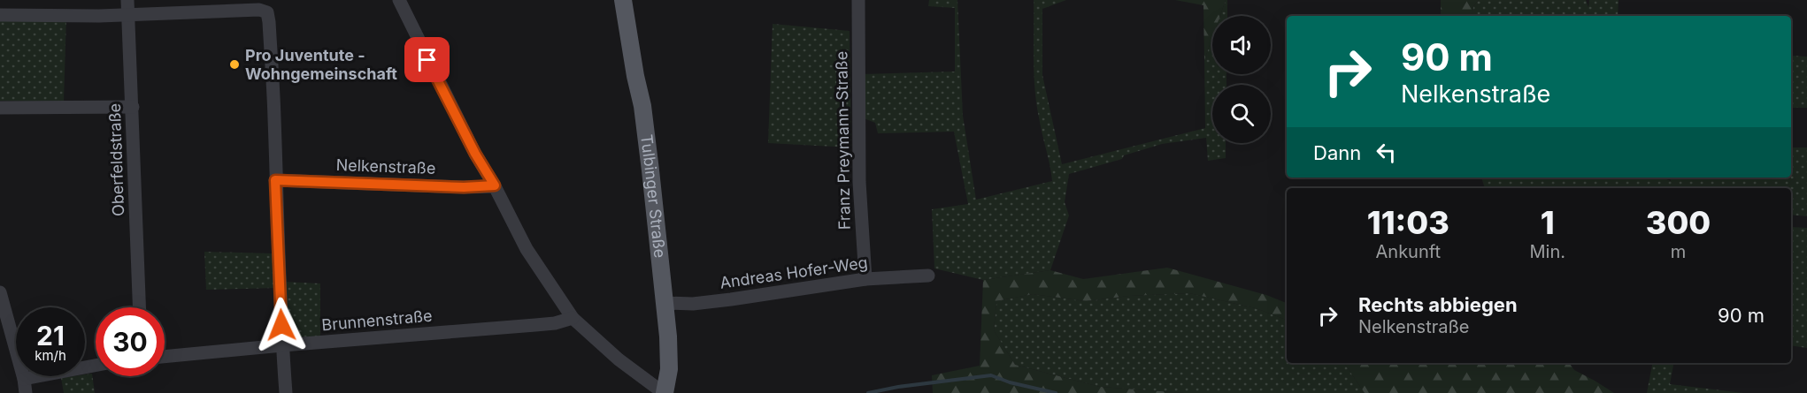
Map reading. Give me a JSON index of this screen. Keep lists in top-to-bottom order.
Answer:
{
  "streets": {
    "main road": ["Tulbinger Straße"],
    "street": [
      "Franz Preymann-Straße",
      "Oberfeldstraße",
      "Nelkenstraße",
      "Andreas Hofer-Weg",
      "Brunnenstraße"
    ]
  },
  "crossings": [
    ["Franz Preymann-Straße", "Andreas Hofer-Weg"],
    ["Tulbinger Straße", "Andreas Hofer-Weg"]
  ],
  "places": ["Pro Juventute - Wohngemeinschaft"],
  "page": {
    "turn": ["90 m", "Nelkenstraße"],
    "then": "Dann",
    "eta": [
      "11:03",
      "Ankunft",
      "1",
      "Min.",
      "300",
      "m"
    ],
    "list": [
      {
        "name": "Rechts abbiegen",
        "note": "Nelkenstraße",
        "value": "90 m"
      }
    ],
    "speed": "21 km/h",
    "limit": "30"
  }
}
